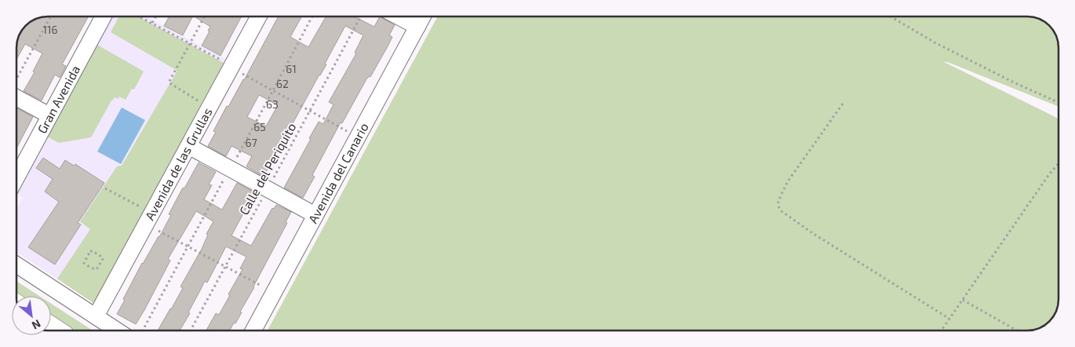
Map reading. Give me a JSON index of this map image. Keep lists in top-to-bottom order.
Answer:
{
  "streets": {
    "street": ["Gran Avenida", "Avenida de las Grullas", "Avenida del Canario"],
    "path": ["Calle del Periquito"]
  },
  "house_numbers": [
    "116",
    "61",
    "62",
    "63",
    "65",
    "67"
  ],
  "north": "bottom right"
}
